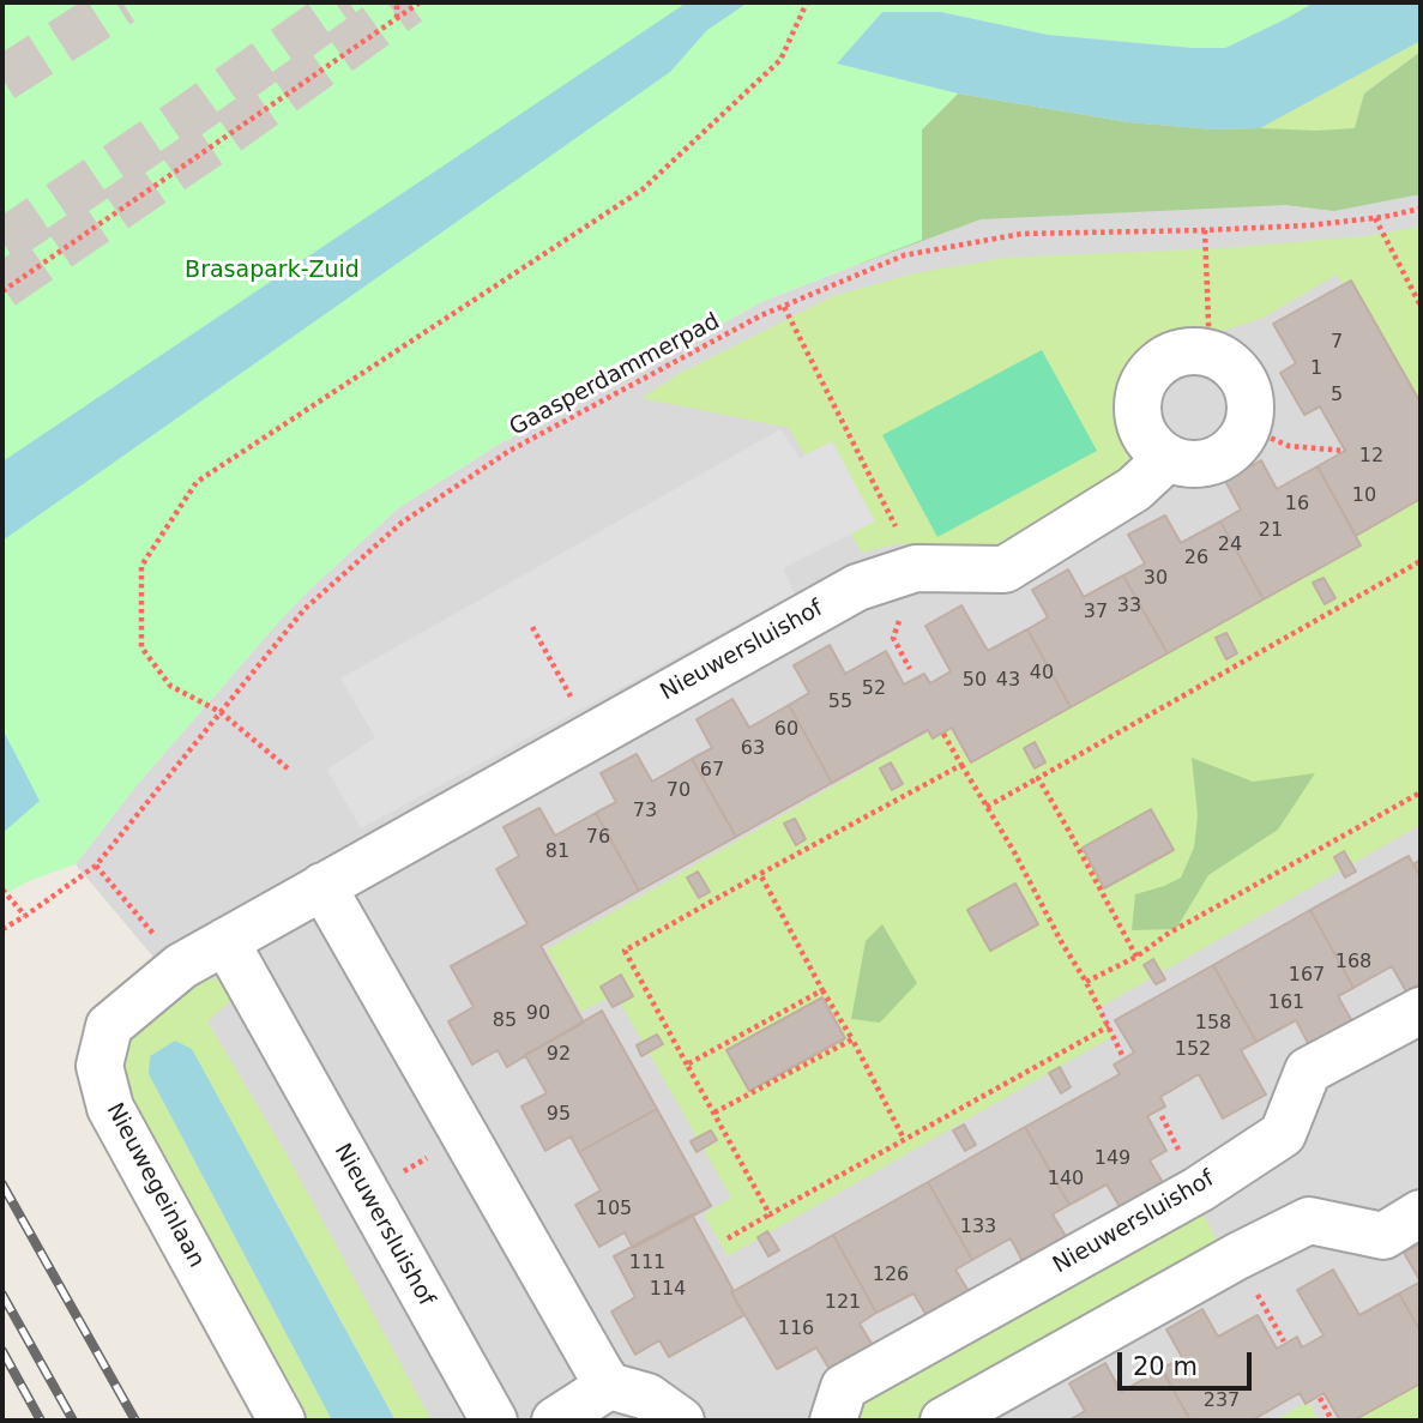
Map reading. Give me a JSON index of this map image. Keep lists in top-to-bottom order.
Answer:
{
  "streets": {
    "street": ["Nieuwersluishof", "Nieuwegeinlaan"],
    "path": ["Gaasperdammerpad"]
  },
  "crossings": [
    ["Nieuwersluishof", "Nieuwegeinlaan"]
  ],
  "parks": ["Brasapark-Zuid"],
  "house_numbers": [
    "7",
    "1",
    "5",
    "12",
    "10",
    "16",
    "21",
    "24",
    "26",
    "30",
    "33",
    "37",
    "40",
    "50",
    "43",
    "52",
    "55",
    "60",
    "63",
    "67",
    "70",
    "73",
    "76",
    "81",
    "168",
    "167",
    "161",
    "90",
    "85",
    "158",
    "152",
    "92",
    "95",
    "149",
    "140",
    "105",
    "133",
    "111",
    "126",
    "114",
    "121",
    "116",
    "237"
  ],
  "scale_bar": "20 m"
}
